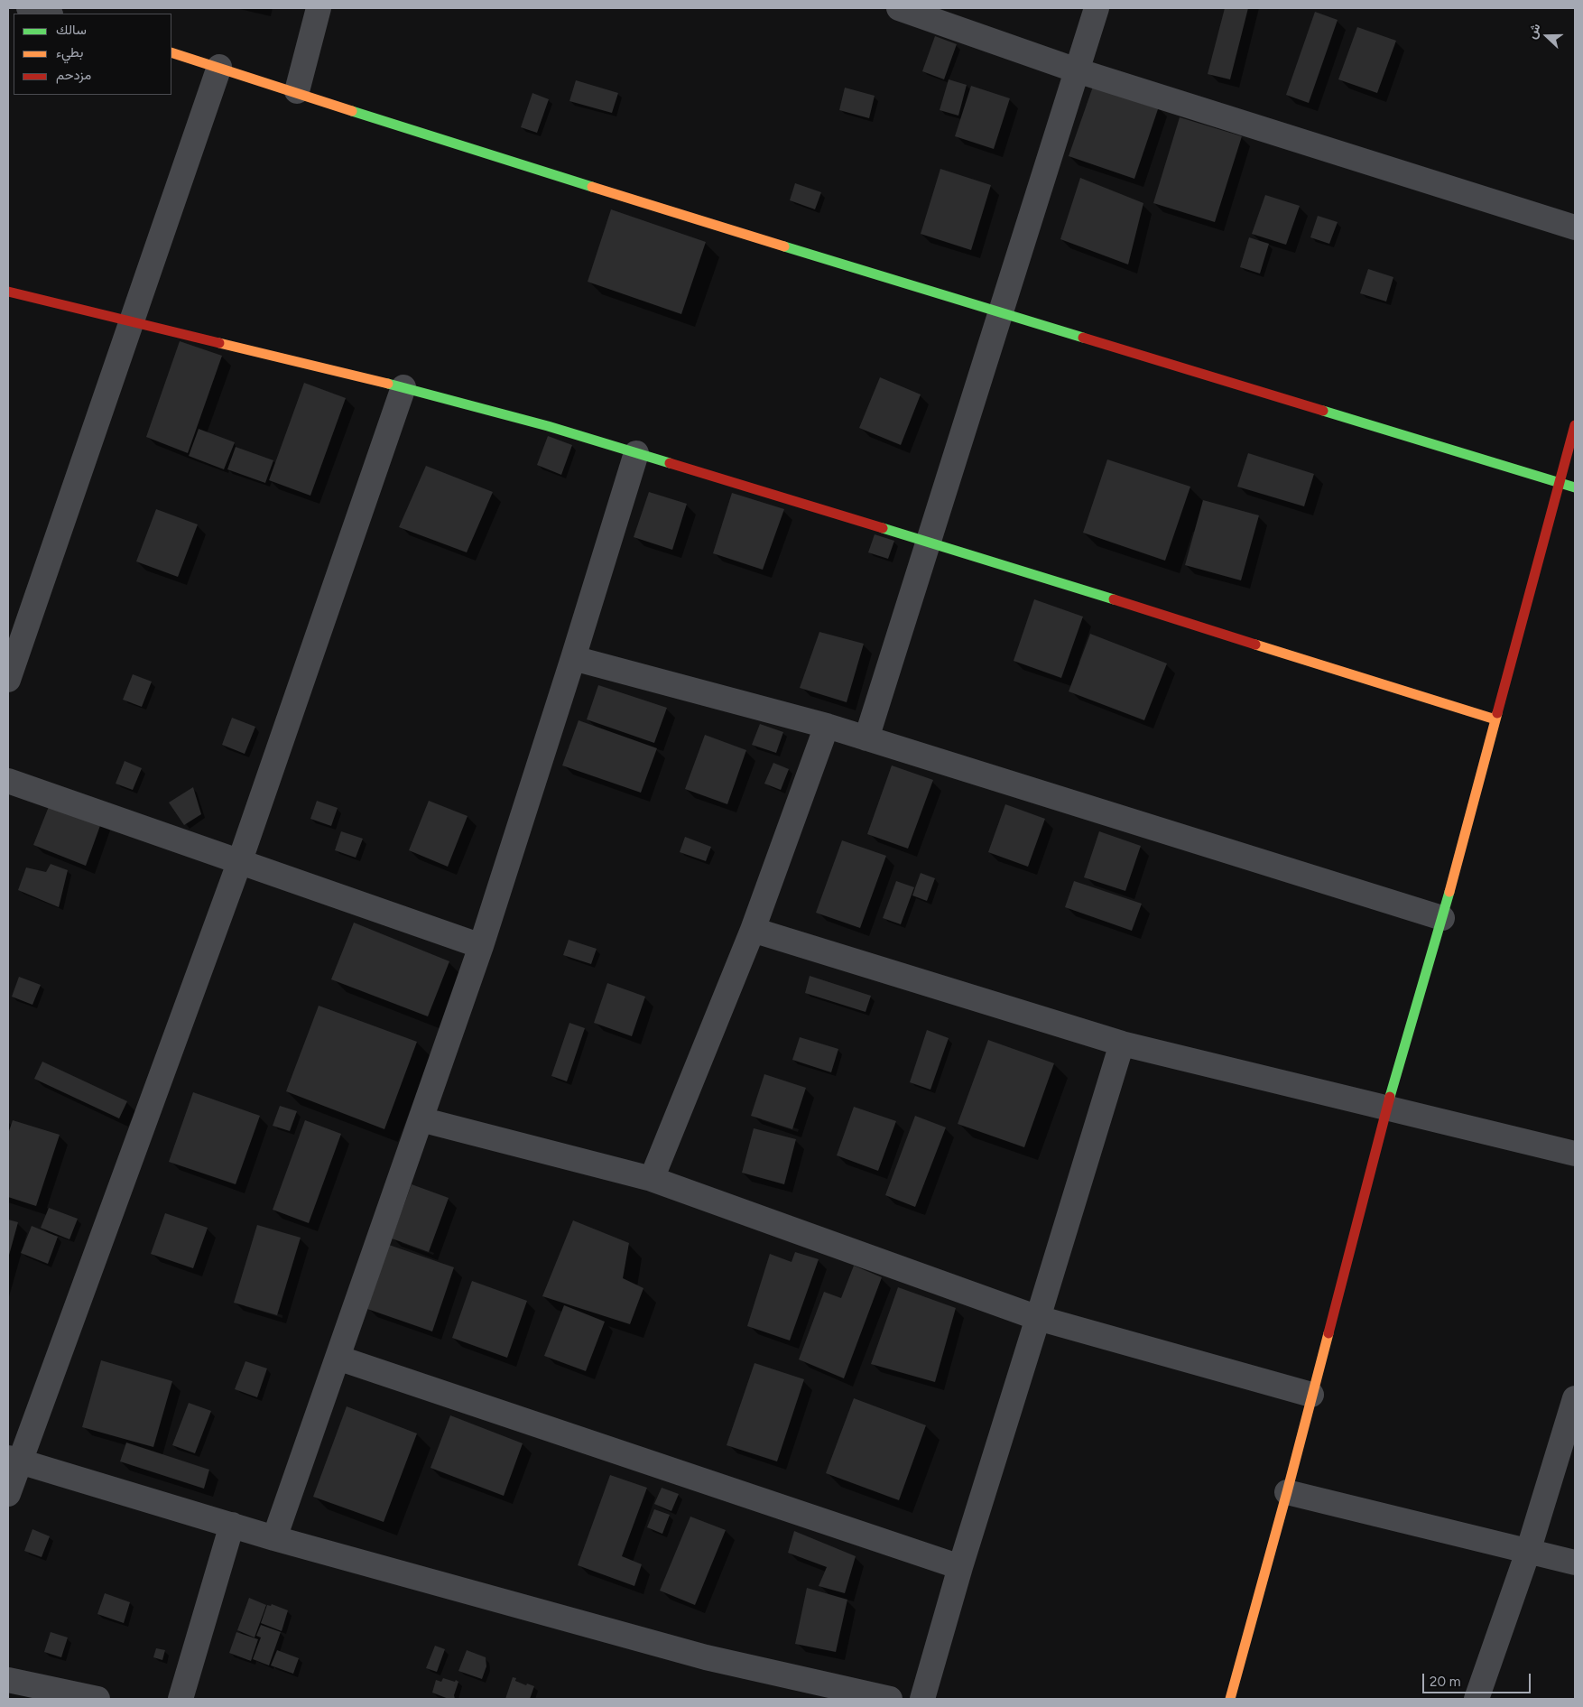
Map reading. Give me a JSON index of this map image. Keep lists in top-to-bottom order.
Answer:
{
  "legend": ["سالك", "بطيء", "مزدحم"],
  "scale_bar": "20 m",
  "north": "left"
}
